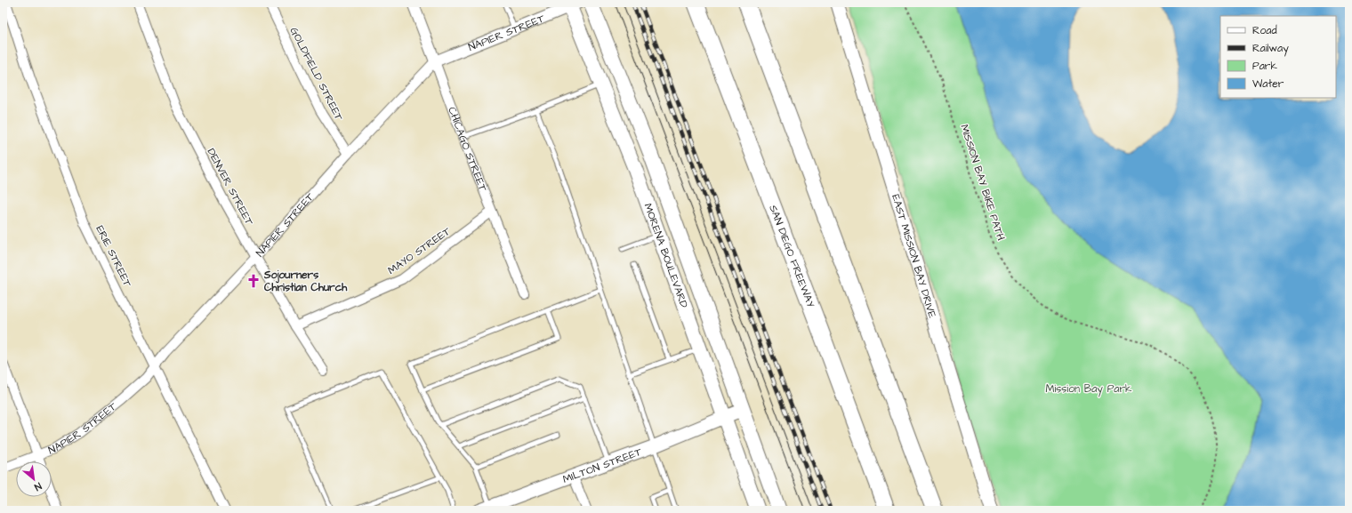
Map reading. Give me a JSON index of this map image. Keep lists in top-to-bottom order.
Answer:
{
  "streets": {
    "highway": ["SAN DIEGO FREEWAY"],
    "main road": ["MORENA BOULEVARD", "EAST MISSION BAY DRIVE", "MILTON STREET"],
    "street": [
      "NAPIER STREET",
      "GOLDFIELD STREET",
      "CHICAGO STREET",
      "DENVER STREET",
      "MAYO STREET",
      "ERIE STREET"
    ],
    "path": ["MISSION BAY BIKE PATH"]
  },
  "crossings": [
    ["NAPIER STREET", "GOLDFIELD STREET"],
    ["NAPIER STREET", "CHICAGO STREET"],
    ["NAPIER STREET", "DENVER STREET"],
    ["NAPIER STREET", "MORENA BOULEVARD"],
    ["NAPIER STREET", "ERIE STREET"],
    ["CHICAGO STREET", "MAYO STREET"],
    ["DENVER STREET", "MAYO STREET"],
    ["MORENA BOULEVARD", "MILTON STREET"]
  ],
  "parks": ["Mission Bay Park"],
  "places": {
    "church": ["Sojourners Christian Church"]
  },
  "legend": [
    "Road",
    "Railway",
    "Park",
    "Water"
  ],
  "north": "bottom right"
}
